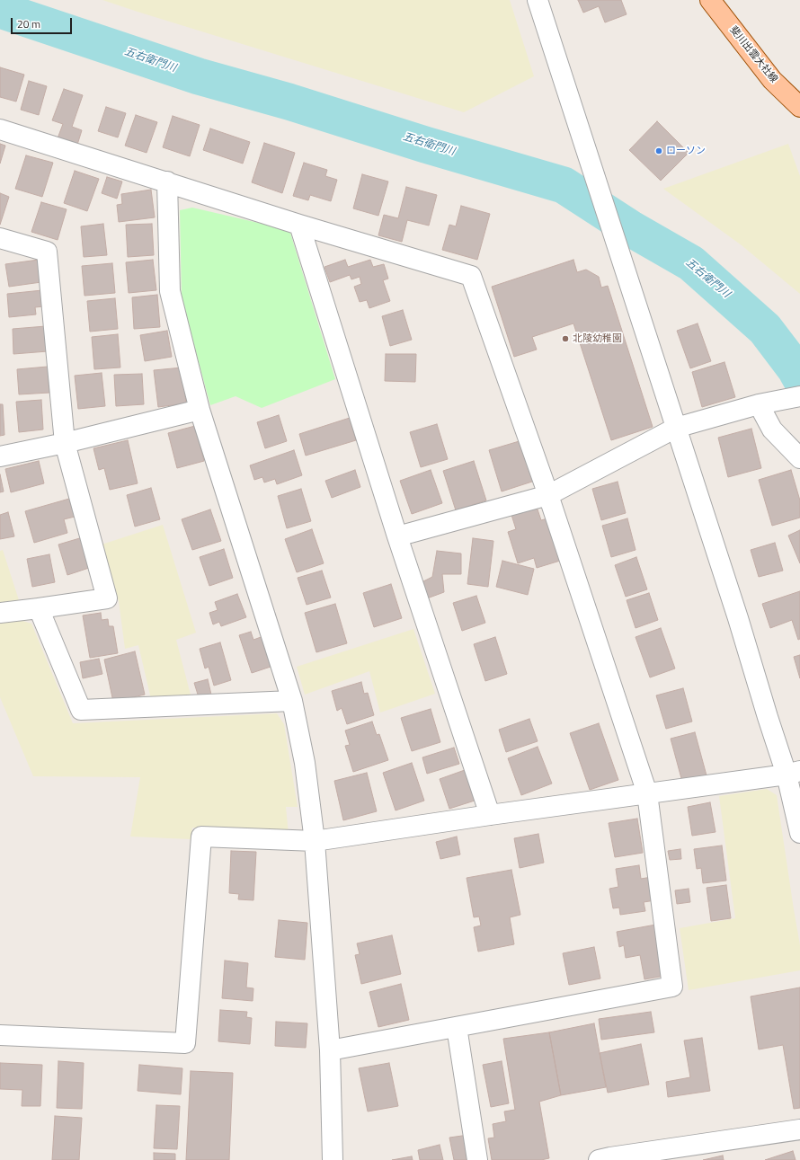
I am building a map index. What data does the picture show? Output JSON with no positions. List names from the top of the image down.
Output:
{
  "streets": {
    "main road": ["斐川出雲大社線"]
  },
  "water": ["五右衛門川"],
  "places": ["ローソン", "北陵幼稚園"],
  "scale_bar": "20 m"
}
